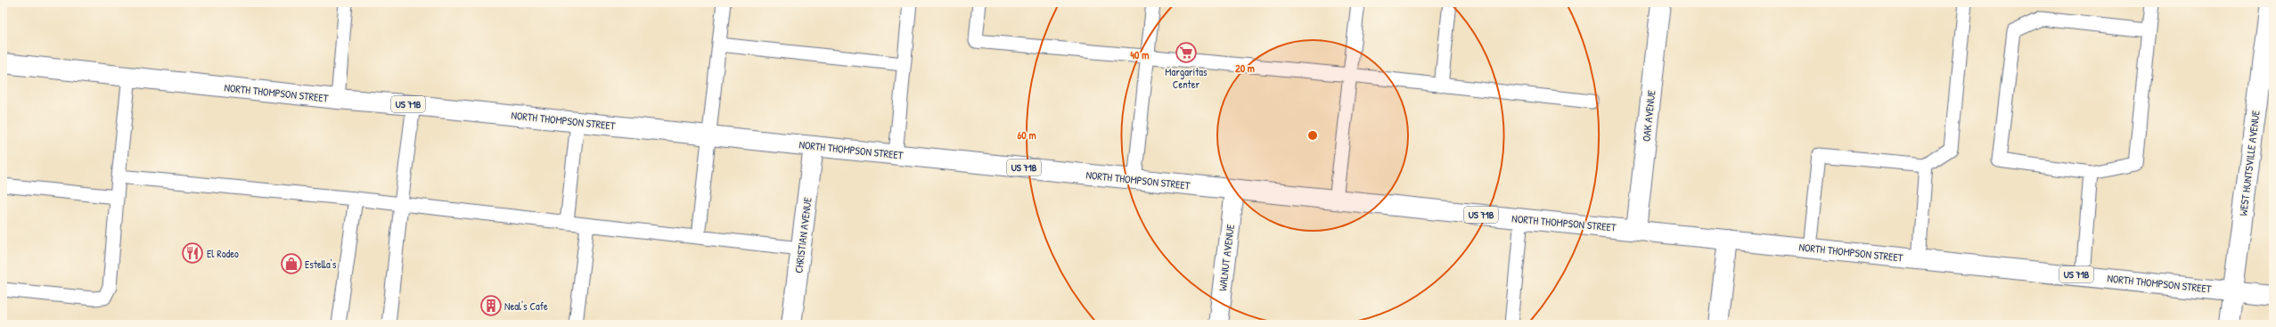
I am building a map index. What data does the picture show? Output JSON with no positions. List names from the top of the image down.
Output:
{
  "streets": {
    "main road": [
      "NORTH THOMPSON STREET",
      "US 71B",
      "OAK AVENUE",
      "WEST HUNTSVILLE AVENUE",
      "CHRISTIAN AVENUE",
      "WALNUT AVENUE"
    ]
  },
  "crossings": [
    ["NORTH THOMPSON STREET", "OAK AVENUE"],
    ["NORTH THOMPSON STREET", "WEST HUNTSVILLE AVENUE"],
    ["NORTH THOMPSON STREET", "CHRISTIAN AVENUE"],
    ["NORTH THOMPSON STREET", "WALNUT AVENUE"]
  ],
  "places": {
    "supermarket": ["Margaritas Center"],
    "restaurant": ["El Rodeo"],
    "shop": ["Estella's"],
    "building": ["Neal's Cafe"]
  },
  "rings": ["40 m", "20 m", "60 m"]
}
